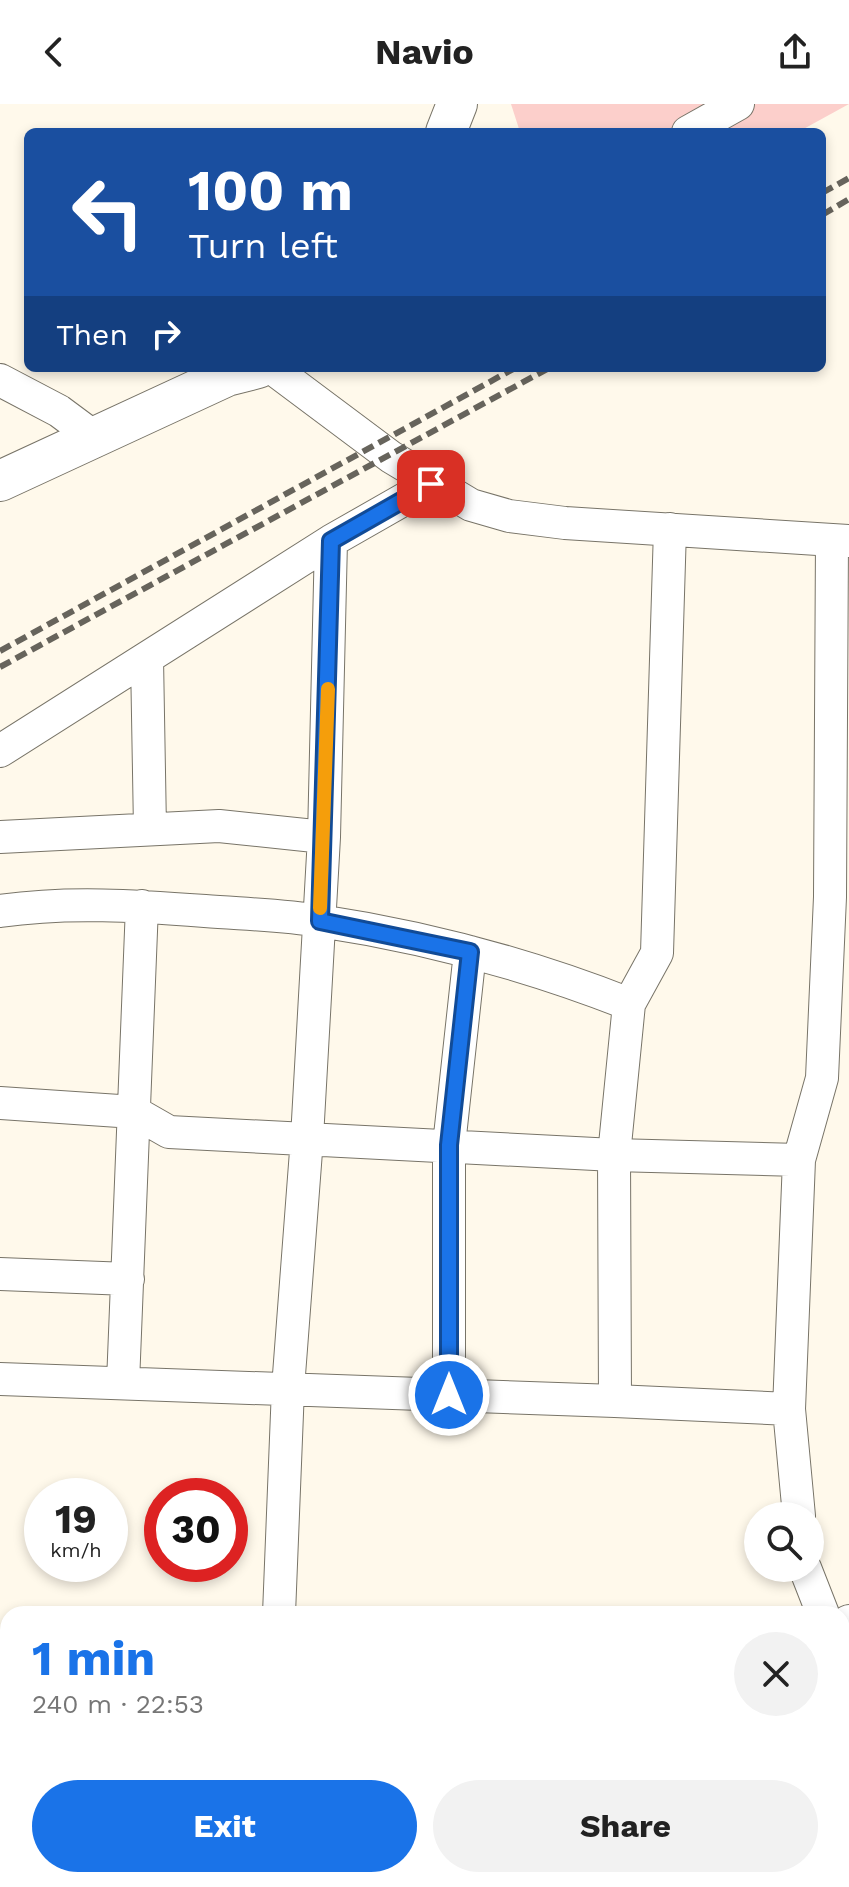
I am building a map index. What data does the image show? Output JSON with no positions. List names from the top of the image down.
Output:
{
  "page": {
    "header": "Navio",
    "turn": ["100 m", "Turn left"],
    "then": "Then",
    "speed": "19 km/h",
    "limit": "30",
    "heading": ["1 min", "240 m · 22:53"],
    "buttons": ["Exit", "Share"]
  }
}
